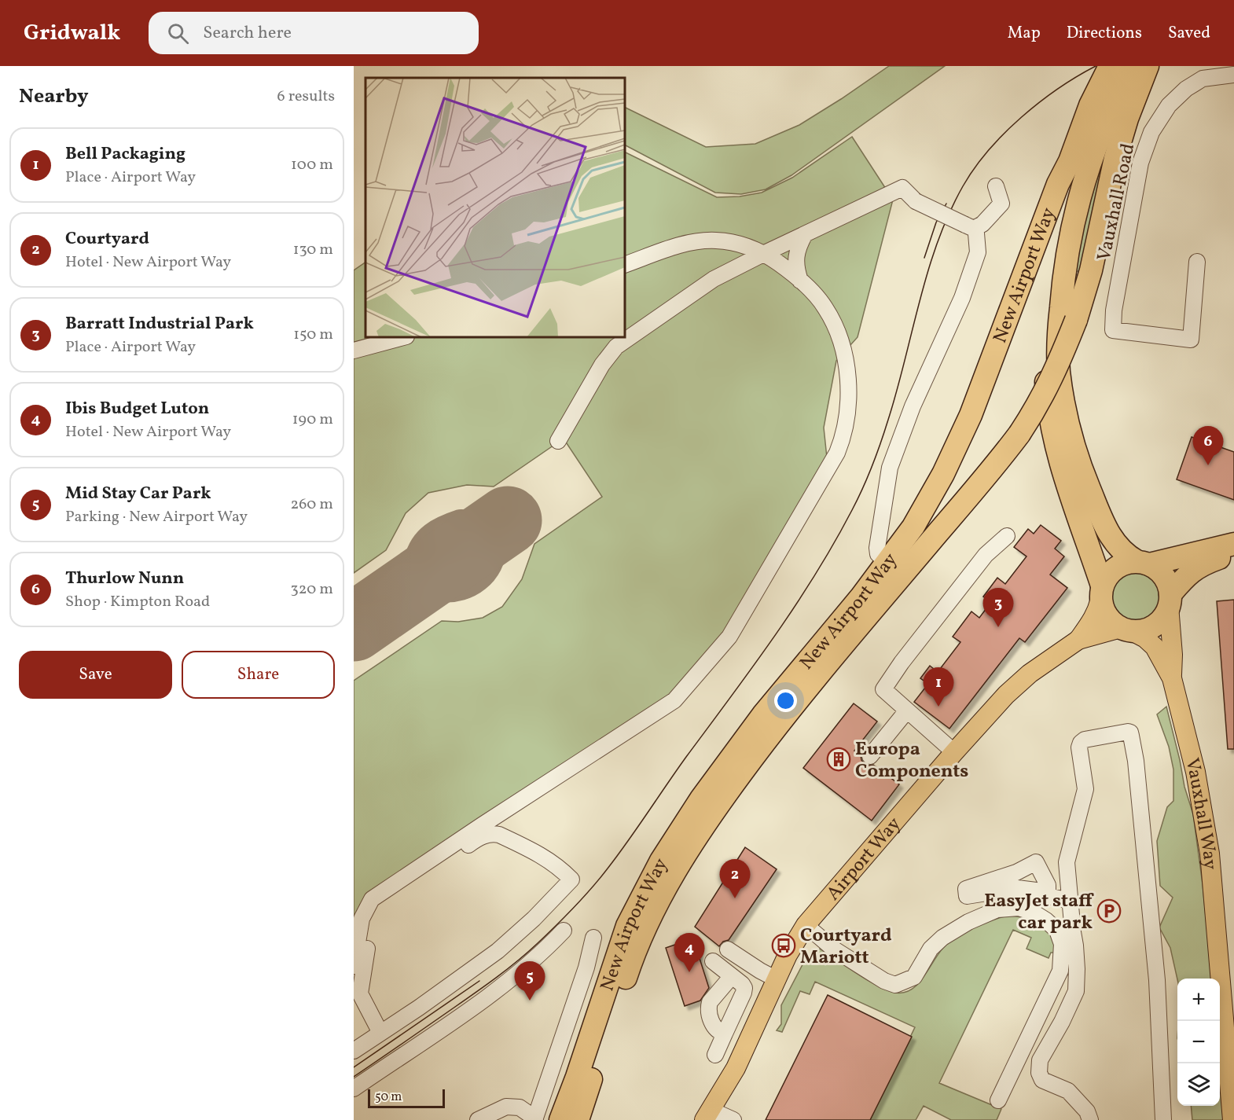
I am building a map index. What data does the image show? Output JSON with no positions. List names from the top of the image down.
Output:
{
  "streets": {
    "highway": ["New Airport Way"],
    "main road": ["Vauxhall Way", "Airport Way"],
    "lane": ["Vauxhall Road"]
  },
  "crossings": [
    ["New Airport Way", "Vauxhall Way"],
    ["New Airport Way", "Airport Way"],
    ["Vauxhall Way", "Airport Way"]
  ],
  "places": {
    "building": ["Europa Components"],
    "parking": ["EasyJet staff car park"],
    "bus stop": ["Courtyard Mariott"]
  },
  "scale_bar": "50 m",
  "page": {
    "header": "Gridwalk",
    "search": "Search here",
    "nav": ["Map", "Directions", "Saved"],
    "heading": ["Nearby", "6 results"],
    "list": [
      {
        "mark": "1",
        "name": "Bell Packaging",
        "note": "Place · Airport Way",
        "value": "100 m"
      },
      {
        "mark": "2",
        "name": "Courtyard",
        "note": "Hotel · New Airport Way",
        "value": "130 m"
      },
      {
        "mark": "3",
        "name": "Barratt Industrial Park",
        "note": "Place · Airport Way",
        "value": "150 m"
      },
      {
        "mark": "4",
        "name": "Ibis Budget Luton",
        "note": "Hotel · New Airport Way",
        "value": "190 m"
      },
      {
        "mark": "5",
        "name": "Mid Stay Car Park",
        "note": "Parking · New Airport Way",
        "value": "260 m"
      },
      {
        "mark": "6",
        "name": "Thurlow Nunn",
        "note": "Shop · Kimpton Road",
        "value": "320 m"
      }
    ],
    "pins": [
      "6",
      "3",
      "1",
      "2",
      "4",
      "5"
    ],
    "buttons": ["Save", "Share"],
    "map_buttons": ["+", "−"],
    "scale": "50 m"
  }
}
